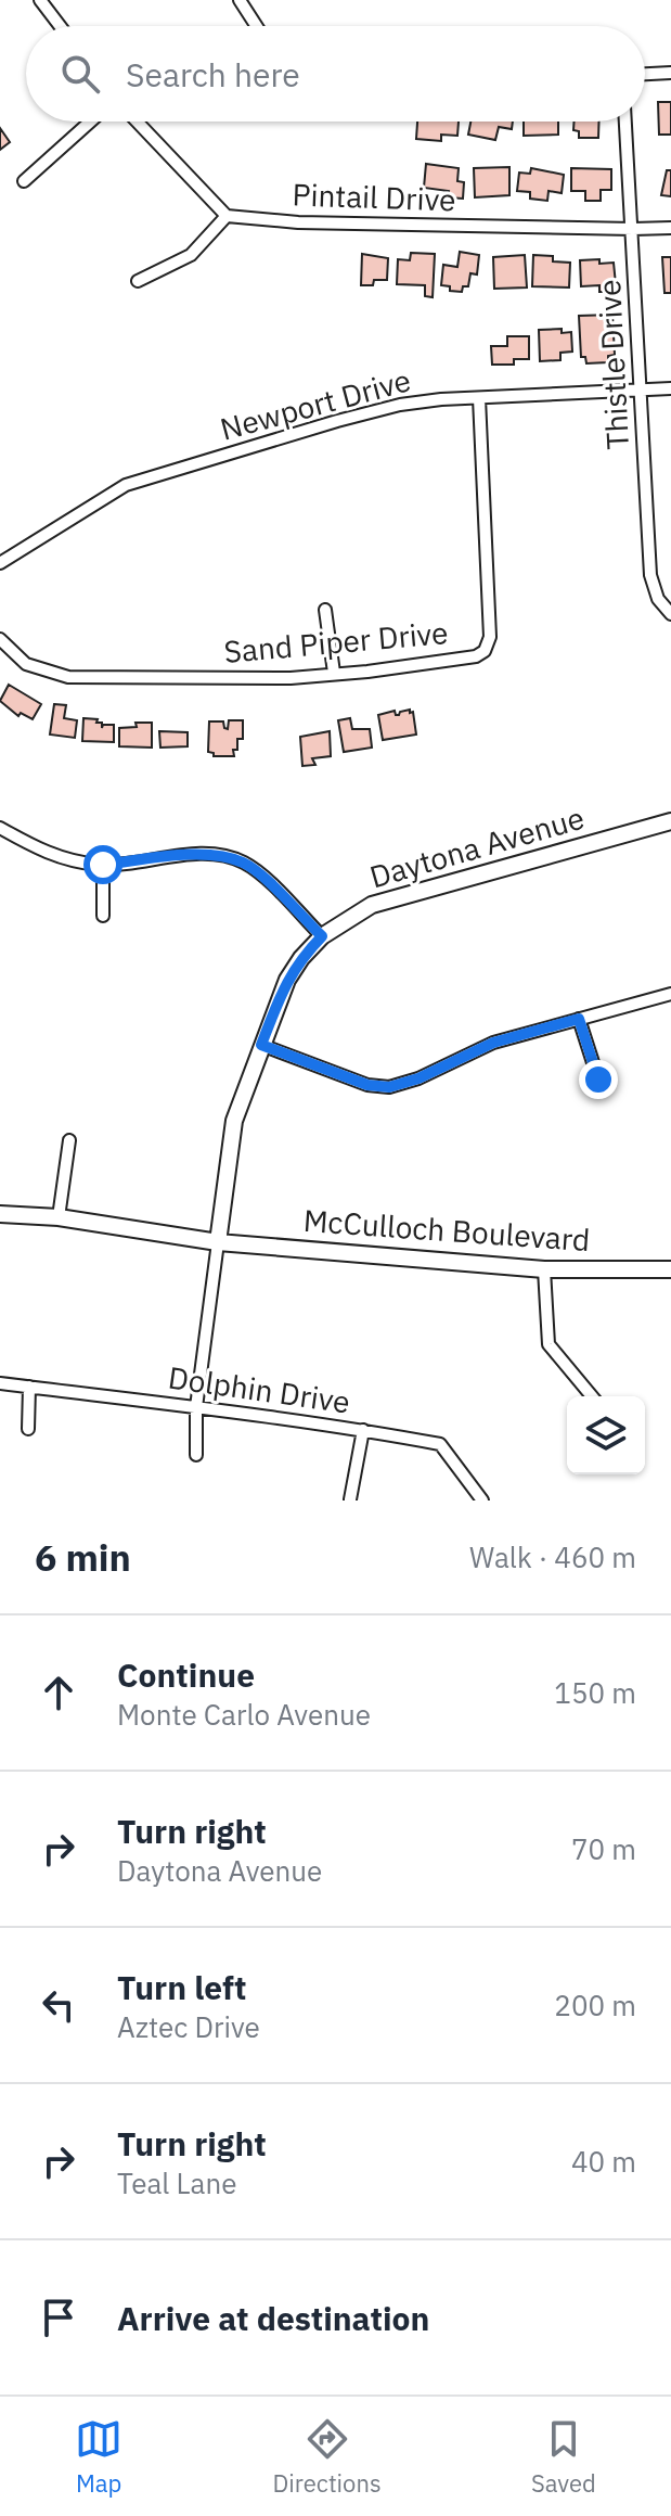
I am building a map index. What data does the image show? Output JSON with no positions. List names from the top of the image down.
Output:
{
  "streets": {
    "street": [
      "Pintail Drive",
      "Thistle Drive",
      "Newport Drive",
      "Sand Piper Drive",
      "Daytona Avenue",
      "McCulloch Boulevard",
      "Dolphin Drive"
    ]
  },
  "crossings": [
    ["Pintail Drive", "Thistle Drive"],
    ["Thistle Drive", "Newport Drive"],
    ["Newport Drive", "Sand Piper Drive"],
    ["Daytona Avenue", "McCulloch Boulevard"]
  ],
  "page": {
    "search": "Search here",
    "heading": ["6 min", "Walk · 460 m"],
    "list": [
      ["Continue", "Monte Carlo Avenue", "150 m"],
      ["Turn right", "Daytona Avenue", "70 m"],
      ["Turn left", "Aztec Drive", "200 m"],
      ["Turn right", "Teal Lane", "40 m"],
      "Arrive at destination"
    ],
    "nav": ["Map", "Directions", "Saved"]
  }
}
